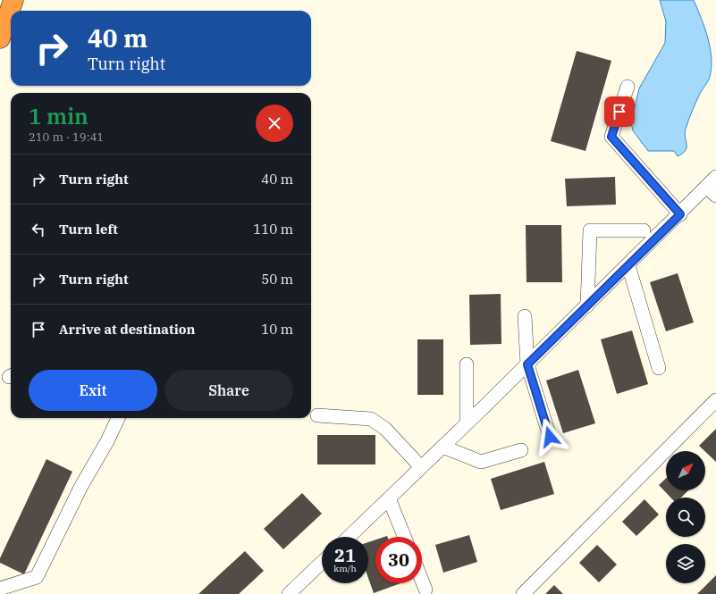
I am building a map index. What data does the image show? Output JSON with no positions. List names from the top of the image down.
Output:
{
  "north": "top right",
  "page": {
    "turn": ["40 m", "Turn right"],
    "heading": ["1 min", "210 m · 19:41"],
    "list": [
      {
        "name": "Turn right",
        "value": "40 m"
      },
      {
        "name": "Turn left",
        "value": "110 m"
      },
      {
        "name": "Turn right",
        "value": "50 m"
      },
      {
        "name": "Arrive at destination",
        "value": "10 m"
      }
    ],
    "buttons": ["Exit", "Share"],
    "speed": "21 km/h",
    "limit": "30"
  }
}
